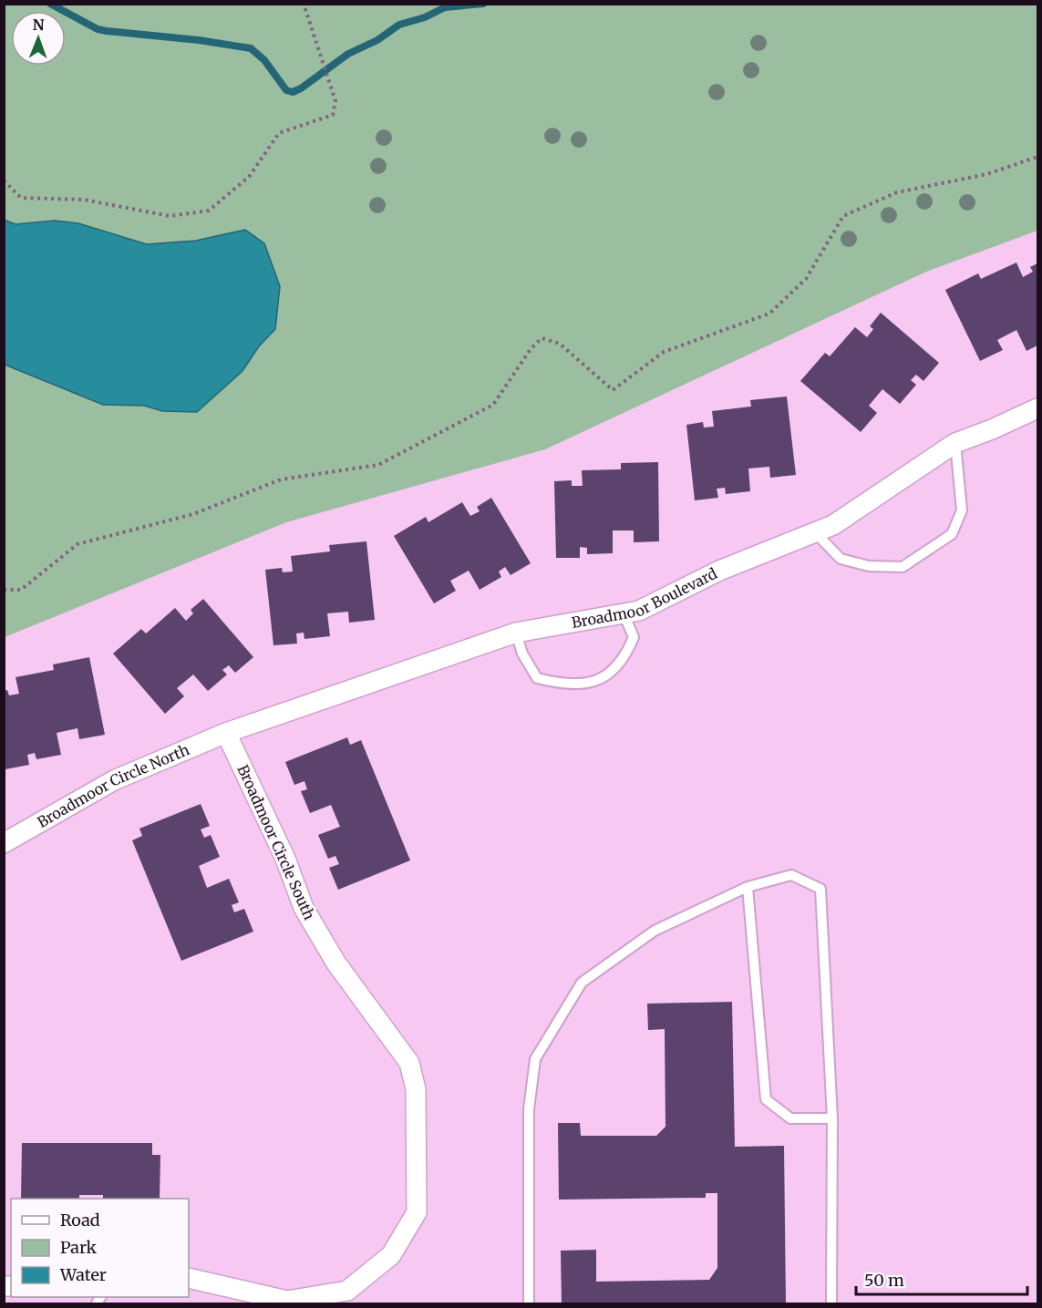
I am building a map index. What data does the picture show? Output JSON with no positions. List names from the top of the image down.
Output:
{
  "streets": {
    "street": ["Broadmoor Boulevard", "Broadmoor Circle North", "Broadmoor Circle South"]
  },
  "crossings": [
    ["Broadmoor Boulevard", "Broadmoor Circle North"],
    ["Broadmoor Boulevard", "Broadmoor Circle South"],
    ["Broadmoor Circle North", "Broadmoor Circle South"]
  ],
  "legend": ["Road", "Park", "Water"],
  "scale_bar": "50 m",
  "north": "top"
}
